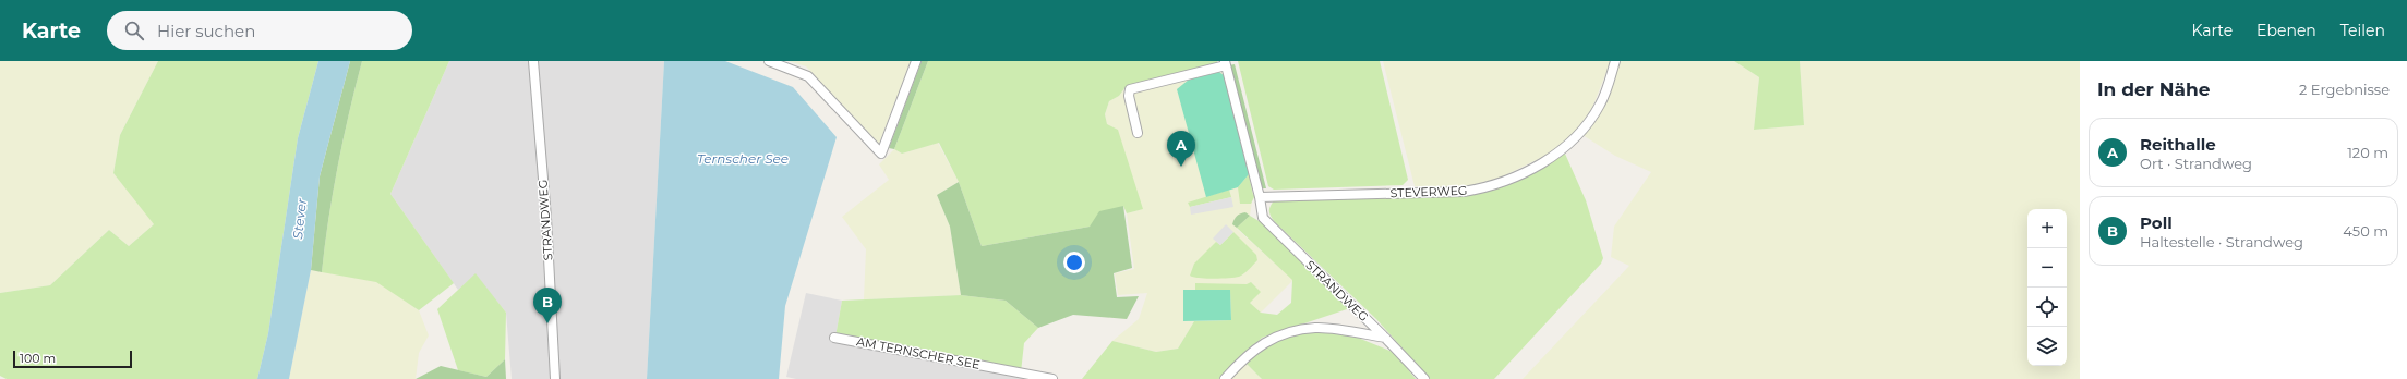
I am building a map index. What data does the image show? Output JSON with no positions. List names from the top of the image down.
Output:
{
  "streets": {
    "street": ["STEVERWEG", "STRANDWEG", "AM TERNSCHER SEE"]
  },
  "crossings": [
    ["STEVERWEG", "STRANDWEG"]
  ],
  "water": ["Ternscher See", "Stever"],
  "scale_bar": "100 m",
  "page": {
    "header": "Karte",
    "search": "Hier suchen",
    "nav": ["Karte", "Ebenen", "Teilen"],
    "heading": ["In der Nähe", "2 Ergebnisse"],
    "list": [
      {
        "mark": "A",
        "name": "Reithalle",
        "note": "Ort · Strandweg",
        "value": "120 m"
      },
      {
        "mark": "B",
        "name": "Poll",
        "note": "Haltestelle · Strandweg",
        "value": "450 m"
      }
    ],
    "pins": ["A", "B"],
    "map_buttons": ["+", "−"],
    "scale": "100 m"
  }
}
